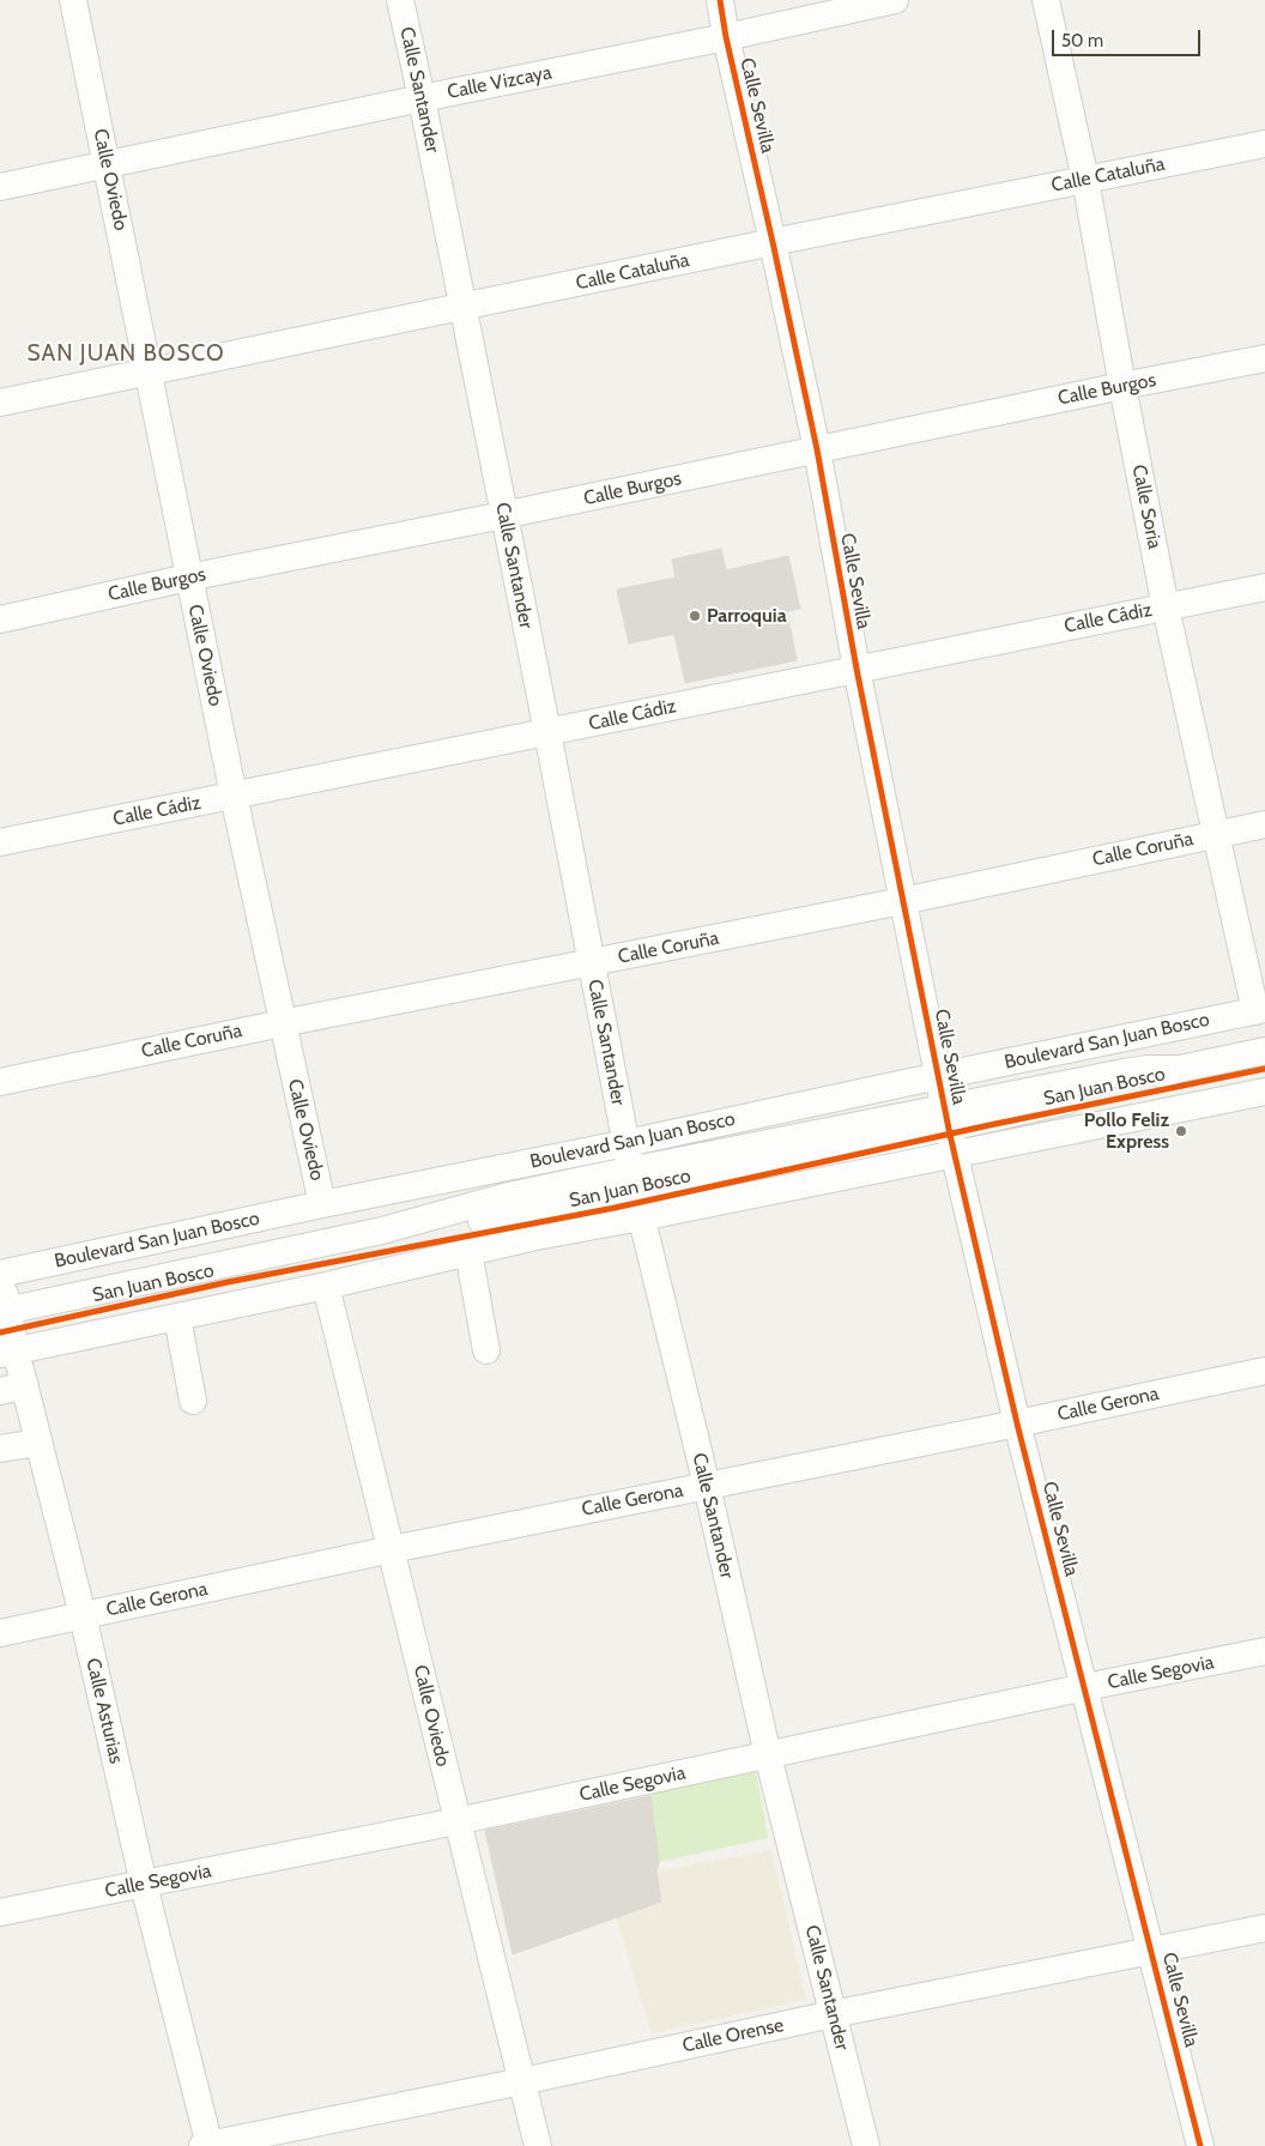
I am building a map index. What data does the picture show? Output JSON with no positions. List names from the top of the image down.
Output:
{
  "streets": {
    "street": [
      "Calle Vizcaya",
      "Calle Santander",
      "Calle Sevilla",
      "Calle Cataluña",
      "Calle Oviedo",
      "Calle Burgos",
      "Calle Soria",
      "Calle Cádiz",
      "Calle Coruña",
      "Boulevard San Juan Bosco",
      "Calle Gerona",
      "Calle Segovia",
      "Calle Asturias",
      "Calle Orense"
    ],
    "cycle path": ["San Juan Bosco"]
  },
  "crossings": [
    ["Calle Vizcaya", "Calle Santander"],
    ["Calle Vizcaya", "Calle Sevilla"],
    ["Calle Vizcaya", "Calle Oviedo"],
    ["Calle Santander", "Calle Cataluña"],
    ["Calle Santander", "Calle Burgos"],
    ["Calle Santander", "Calle Cádiz"],
    ["Calle Santander", "Calle Coruña"],
    ["Calle Santander", "Boulevard San Juan Bosco"],
    ["Calle Santander", "Calle Gerona"],
    ["Calle Santander", "Calle Segovia"],
    ["Calle Santander", "Calle Orense"],
    ["Calle Sevilla", "Calle Cataluña"],
    ["Calle Sevilla", "Calle Burgos"],
    ["Calle Sevilla", "Calle Cádiz"],
    ["Calle Sevilla", "Calle Coruña"],
    ["Calle Sevilla", "Boulevard San Juan Bosco"],
    ["Calle Sevilla", "Calle Gerona"],
    ["Calle Sevilla", "Calle Segovia"],
    ["Calle Sevilla", "Calle Orense"],
    ["Calle Cataluña", "Calle Oviedo"],
    ["Calle Cataluña", "Calle Soria"],
    ["Calle Oviedo", "Calle Burgos"],
    ["Calle Oviedo", "Calle Cádiz"],
    ["Calle Oviedo", "Calle Coruña"],
    ["Calle Oviedo", "Boulevard San Juan Bosco"],
    ["Calle Oviedo", "Calle Gerona"],
    ["Calle Oviedo", "Calle Segovia"],
    ["Calle Oviedo", "Calle Orense"],
    ["Calle Burgos", "Calle Soria"],
    ["Calle Soria", "Calle Cádiz"],
    ["Calle Soria", "Calle Coruña"],
    ["Calle Soria", "Boulevard San Juan Bosco"],
    ["Boulevard San Juan Bosco", "Calle Asturias"],
    ["Calle Gerona", "Calle Asturias"],
    ["Calle Segovia", "Calle Asturias"],
    ["Calle Asturias", "Calle Orense"]
  ],
  "districts": ["SAN JUAN BOSCO"],
  "places": ["Parroquia", "Pollo Feliz Express"],
  "scale_bar": "50 m"
}
